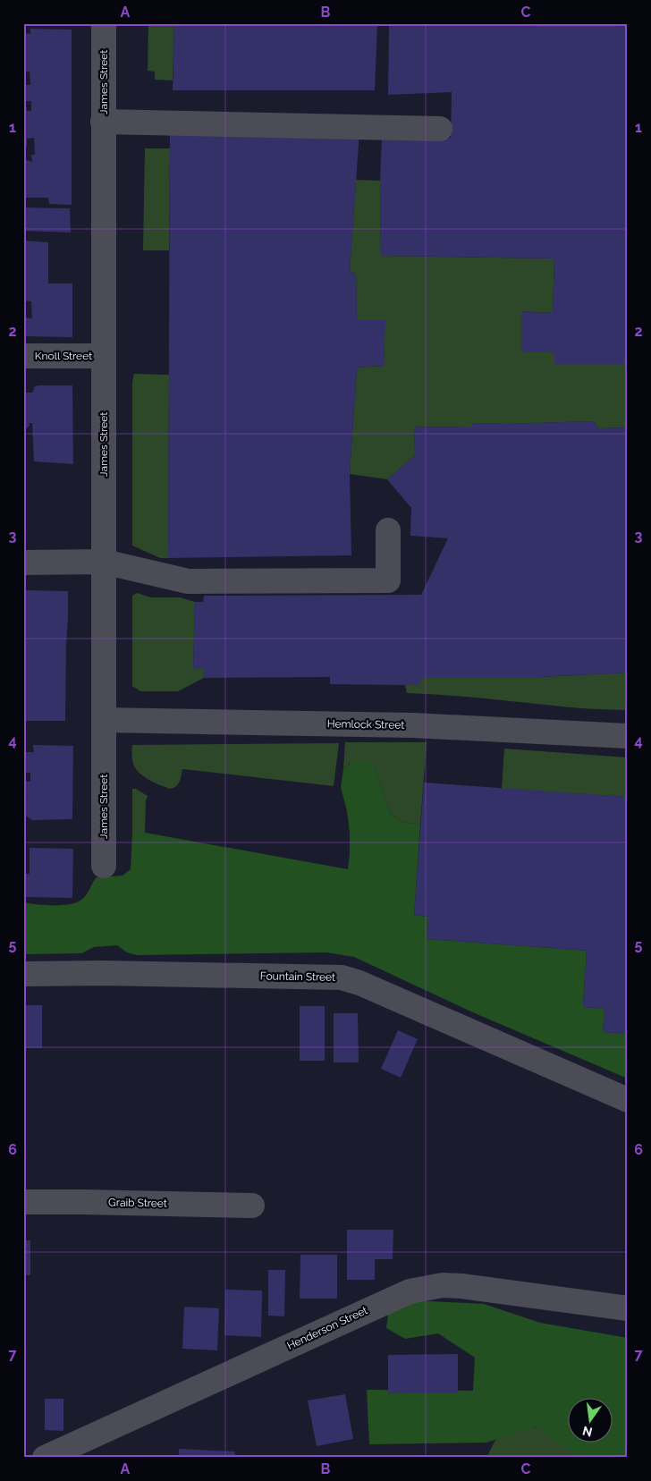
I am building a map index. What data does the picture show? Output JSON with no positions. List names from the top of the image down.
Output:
{
  "streets": {
    "street": [
      "James Street",
      "Knoll Street",
      "Hemlock Street",
      "Fountain Street",
      "Graib Street",
      "Henderson Street"
    ]
  },
  "crossings": [
    ["James Street", "Knoll Street"],
    ["James Street", "Hemlock Street"]
  ],
  "north": "bottom",
  "grid": {
    "columns": ["A", "B", "C"],
    "rows": [
      "1",
      "2",
      "3",
      "4",
      "5",
      "6",
      "7"
    ]
  }
}
